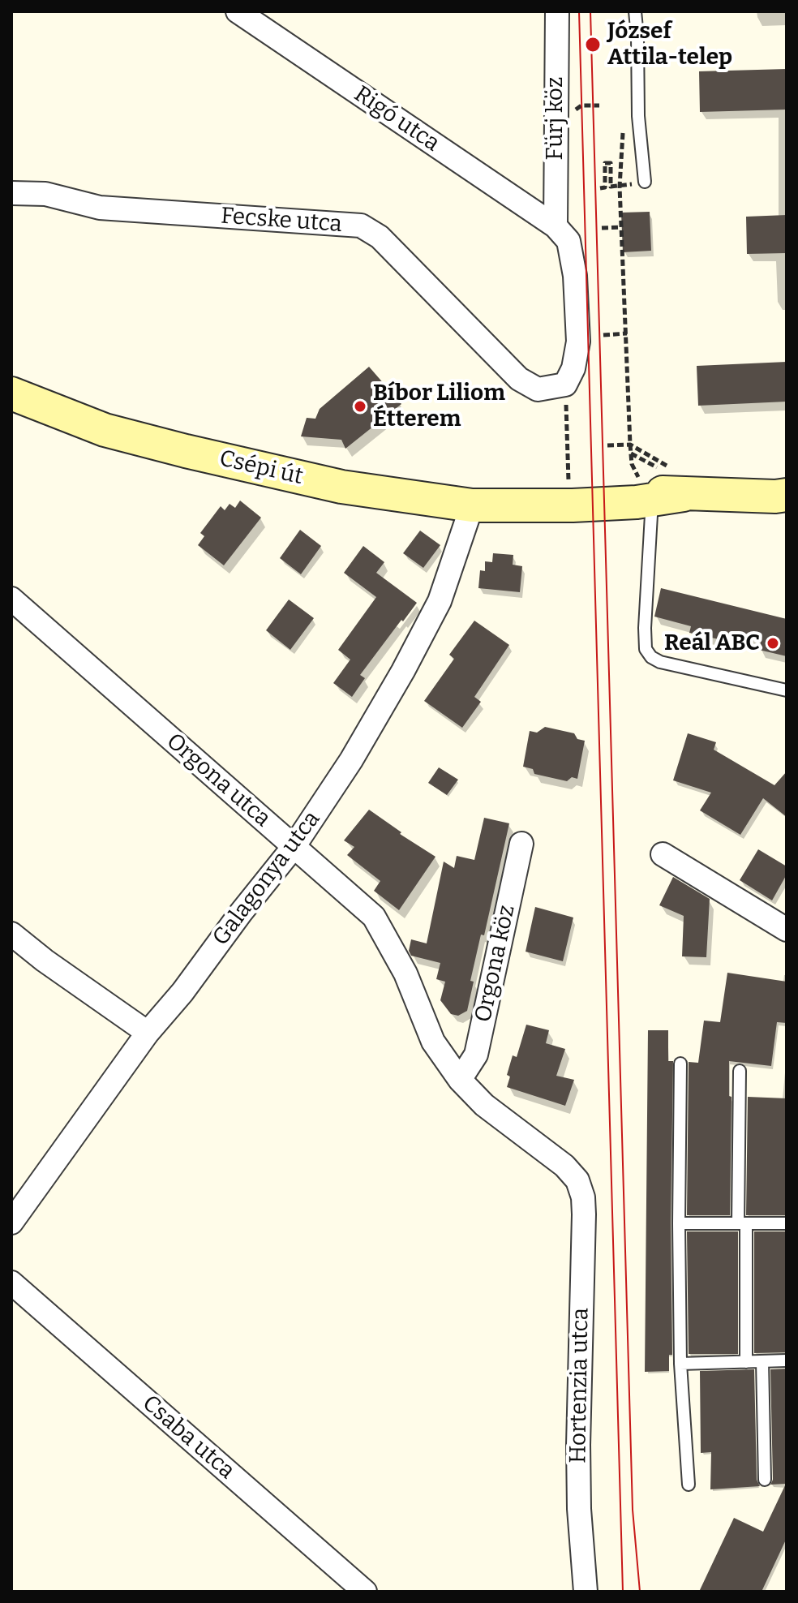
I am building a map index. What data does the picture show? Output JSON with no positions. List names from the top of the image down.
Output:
{
  "streets": {
    "street": [
      "Fürj köz",
      "Rigó utca",
      "Fecske utca",
      "Csépi út",
      "Orgona utca",
      "Galagonya utca",
      "Orgona köz",
      "Hortenzia utca",
      "Csaba utca"
    ]
  },
  "crossings": [
    ["Fürj köz", "Rigó utca"],
    ["Csépi út", "Galagonya utca"],
    ["Orgona utca", "Galagonya utca"],
    ["Orgona utca", "Orgona köz"],
    ["Orgona utca", "Hortenzia utca"]
  ],
  "places": ["József Attila-telep", "Bíbor Liliom Étterem", "Reál ABC"]
}
